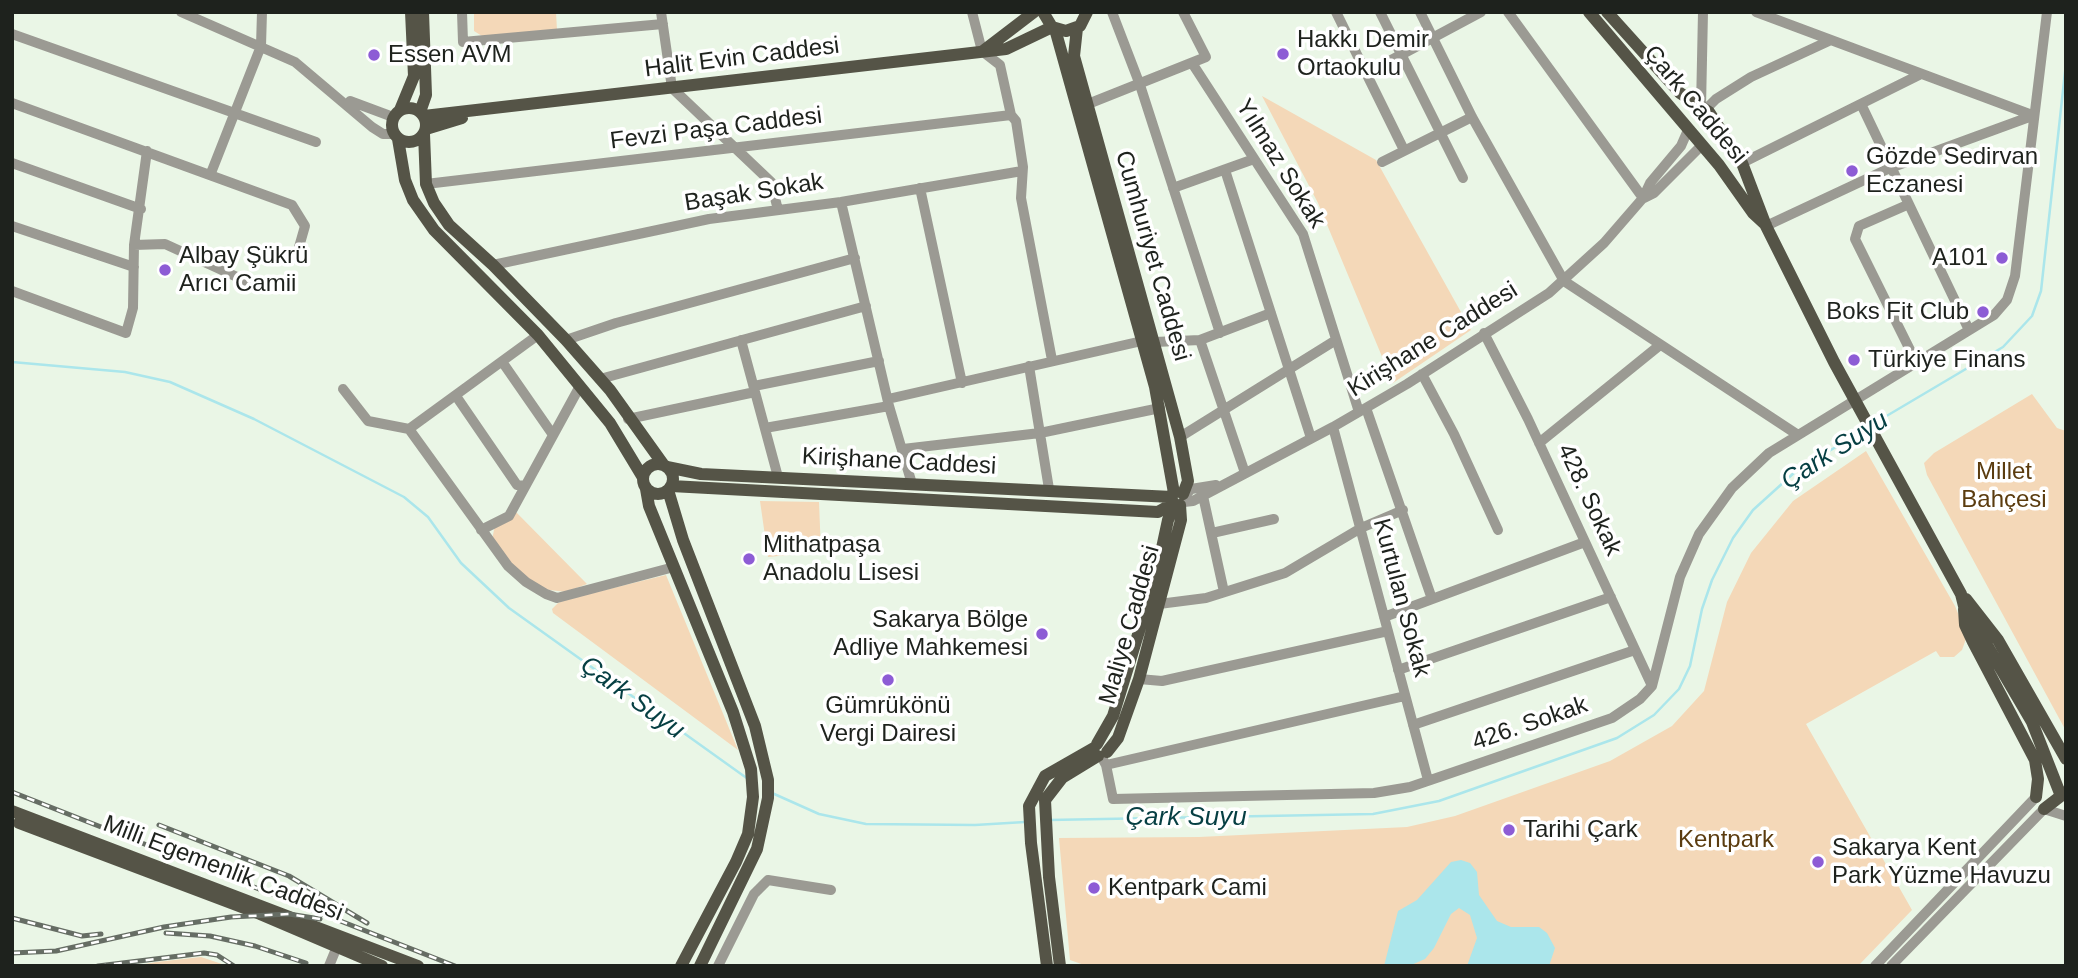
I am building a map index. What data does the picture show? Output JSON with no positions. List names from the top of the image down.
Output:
{
  "streets": {
    "main road": [
      "Halit Evin Caddesi",
      "Çark Caddesi",
      "Cumhuriyet Caddesi",
      "Kirişhane Caddesi",
      "Maliye Caddesi",
      "Milli Egemenlik Caddesi"
    ],
    "street": [
      "Fevzi Paşa Caddesi",
      "Yılmaz Sokak",
      "Başak Sokak",
      "428. Sokak",
      "Kurtulan Sokak",
      "426. Sokak"
    ]
  },
  "crossings": [
    ["Halit Evin Caddesi", "Cumhuriyet Caddesi"],
    ["Çark Caddesi", "Kirişhane Caddesi"],
    ["Yılmaz Sokak", "Kirişhane Caddesi"],
    ["Cumhuriyet Caddesi", "Kirişhane Caddesi"],
    ["Cumhuriyet Caddesi", "Maliye Caddesi"],
    ["Kirişhane Caddesi", "428. Sokak"],
    ["Kirişhane Caddesi", "Kurtulan Sokak"],
    ["Kirişhane Caddesi", "Maliye Caddesi"],
    ["428. Sokak", "426. Sokak"],
    ["Kurtulan Sokak", "426. Sokak"],
    ["Maliye Caddesi", "426. Sokak"]
  ],
  "water": ["Çark Suyu"],
  "parks": ["Millet Bahçesi", "Kentpark"],
  "places": [
    "Hakkı Demir Ortaokulu",
    "Essen AVM",
    "Gözde Sedirvan Eczanesi",
    "A101",
    "Albay Şükrü Arıcı Camii",
    "Boks Fit Club",
    "Türkiye Finans",
    "Mithatpaşa Anadolu Lisesi",
    "Sakarya Bölge Adliye Mahkemesi",
    "Gümrükönü Vergi Dairesi",
    "Tarihi Çark",
    "Sakarya Kent Park Yüzme Havuzu",
    "Kentpark Cami"
  ]
}
